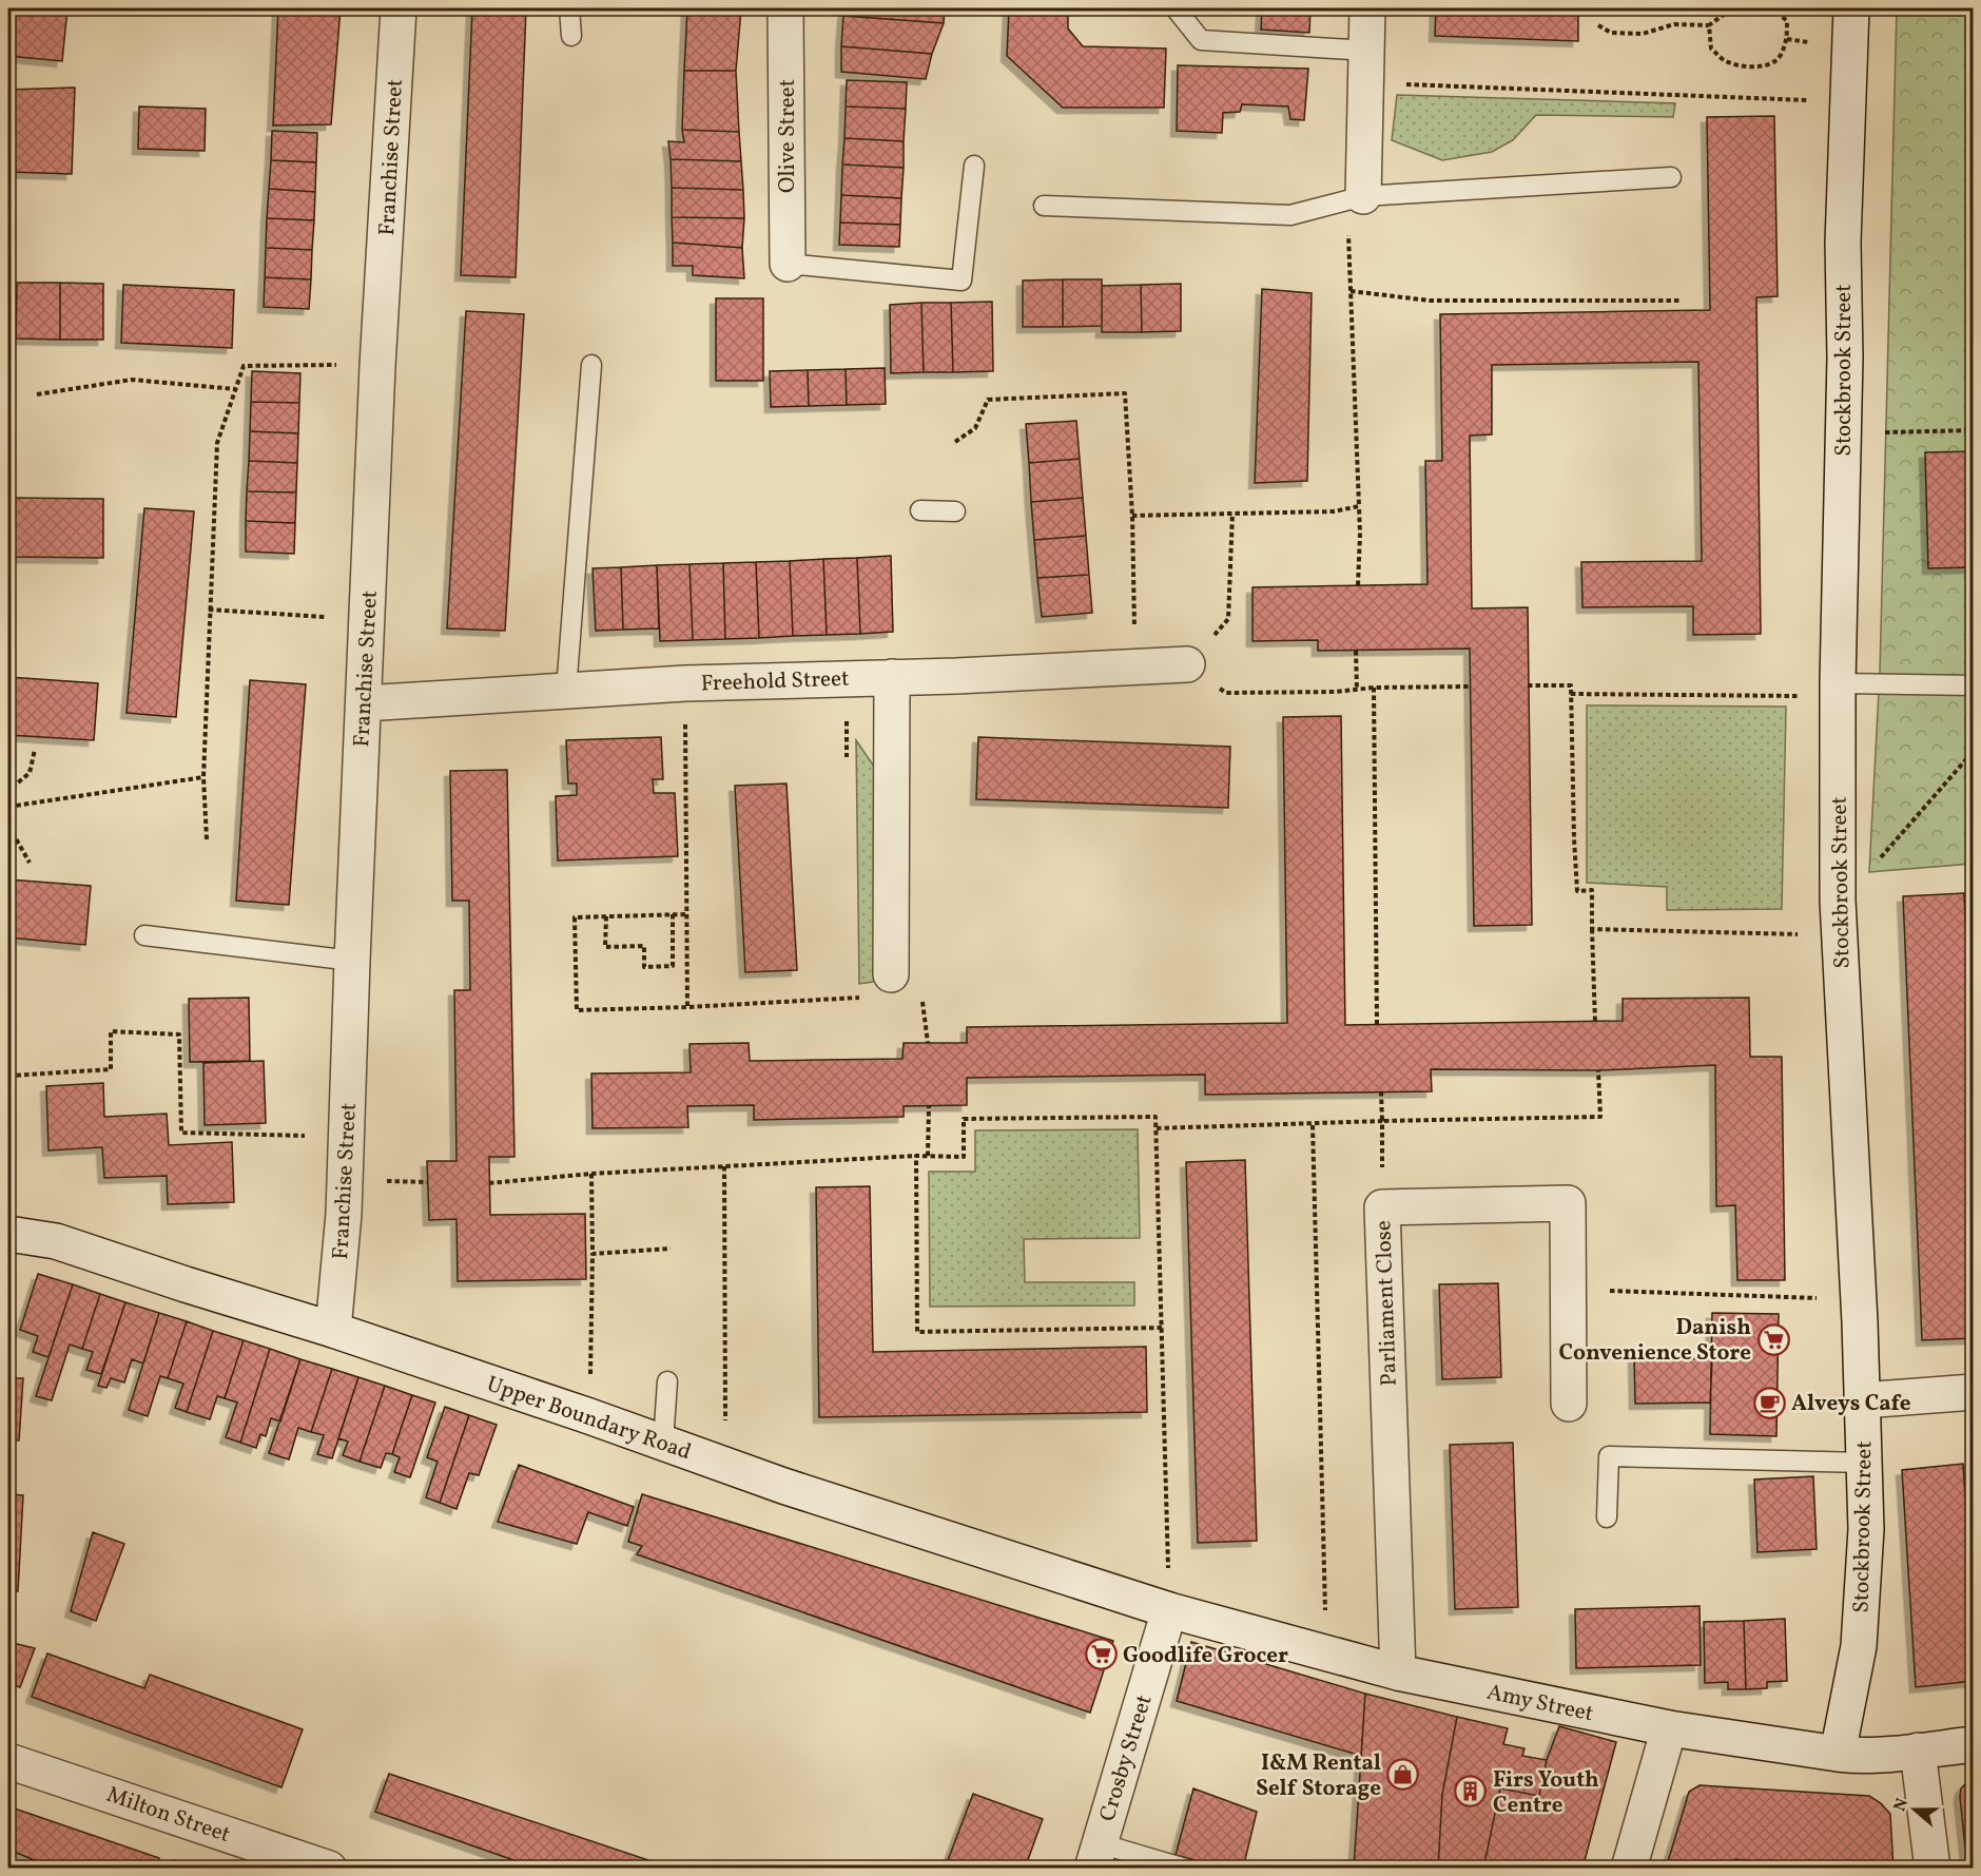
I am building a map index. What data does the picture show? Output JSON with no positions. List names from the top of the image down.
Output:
{
  "streets": {
    "street": [
      "Olive Street",
      "Franchise Street",
      "Stockbrook Street",
      "Freehold Street",
      "Parliament Close",
      "Upper Boundary Road",
      "Amy Street",
      "Crosby Street",
      "Milton Street"
    ]
  },
  "crossings": [
    ["Franchise Street", "Freehold Street"],
    ["Franchise Street", "Upper Boundary Road"],
    ["Stockbrook Street", "Amy Street"],
    ["Parliament Close", "Amy Street"],
    ["Upper Boundary Road", "Amy Street"],
    ["Upper Boundary Road", "Crosby Street"],
    ["Amy Street", "Crosby Street"]
  ],
  "places": {
    "supermarket": ["Danish Convenience Store", "Goodlife Grocer"],
    "cafe": ["Alveys Cafe"],
    "shop": ["I&M Rental Self Storage"],
    "building": ["Firs Youth Centre"]
  },
  "north": "left"
}
